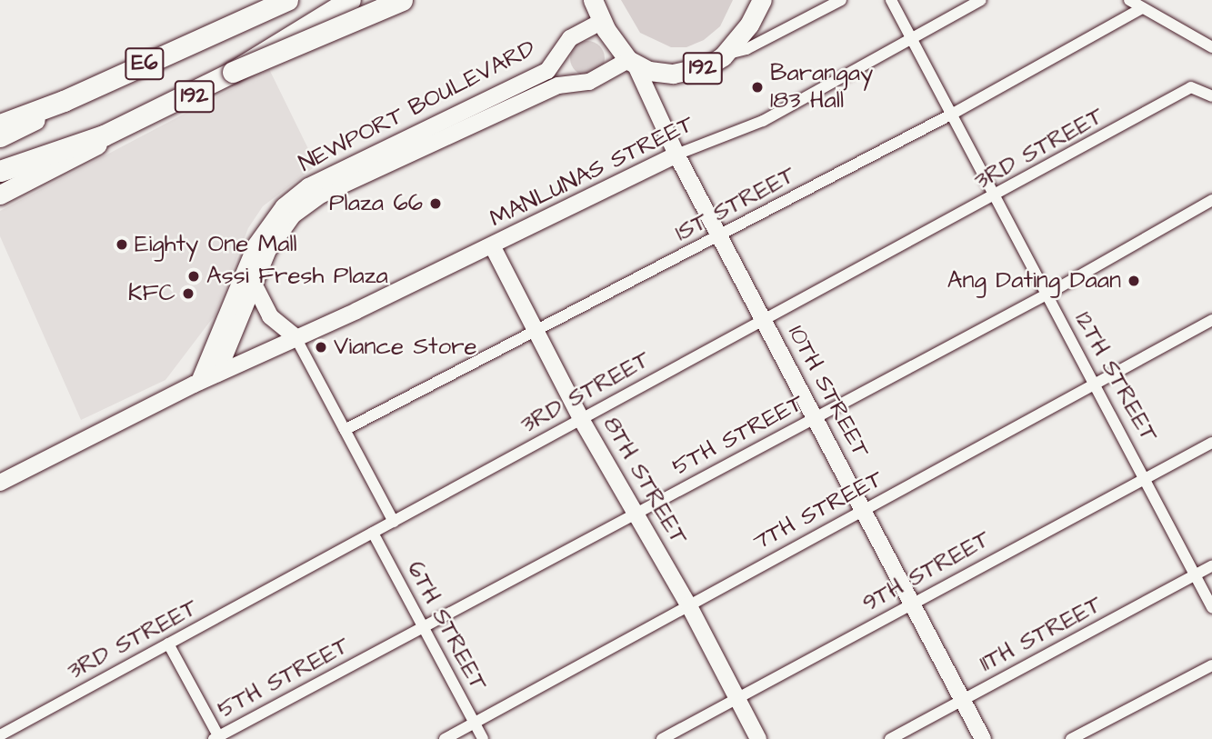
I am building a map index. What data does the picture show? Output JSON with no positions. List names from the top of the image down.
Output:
{
  "streets": {
    "highway": ["E6"],
    "main road": ["192"],
    "street": [
      "NEWPORT BOULEVARD",
      "3RD STREET",
      "MANLUNAS STREET",
      "1ST STREET",
      "12TH STREET",
      "10TH STREET",
      "5TH STREET",
      "8TH STREET",
      "7TH STREET",
      "9TH STREET",
      "6TH STREET",
      "11TH STREET"
    ]
  },
  "crossings": [
    ["192", "NEWPORT BOULEVARD"],
    ["192", "10TH STREET"],
    ["NEWPORT BOULEVARD", "MANLUNAS STREET"],
    ["NEWPORT BOULEVARD", "10TH STREET"],
    ["3RD STREET", "12TH STREET"],
    ["3RD STREET", "10TH STREET"],
    ["3RD STREET", "8TH STREET"],
    ["3RD STREET", "6TH STREET"],
    ["MANLUNAS STREET", "12TH STREET"],
    ["MANLUNAS STREET", "10TH STREET"],
    ["MANLUNAS STREET", "8TH STREET"],
    ["1ST STREET", "12TH STREET"],
    ["1ST STREET", "10TH STREET"],
    ["1ST STREET", "8TH STREET"],
    ["12TH STREET", "5TH STREET"],
    ["12TH STREET", "7TH STREET"],
    ["12TH STREET", "9TH STREET"],
    ["12TH STREET", "11TH STREET"],
    ["10TH STREET", "5TH STREET"],
    ["10TH STREET", "7TH STREET"],
    ["10TH STREET", "9TH STREET"],
    ["10TH STREET", "11TH STREET"],
    ["5TH STREET", "8TH STREET"],
    ["5TH STREET", "6TH STREET"],
    ["8TH STREET", "7TH STREET"],
    ["8TH STREET", "9TH STREET"],
    ["7TH STREET", "6TH STREET"]
  ],
  "places": [
    "Barangay 183 Hall",
    "Plaza 66",
    "Eighty One Mall",
    "Assi Fresh Plaza",
    "Ang Dating Daan",
    "KFC",
    "Viance Store"
  ]
}
